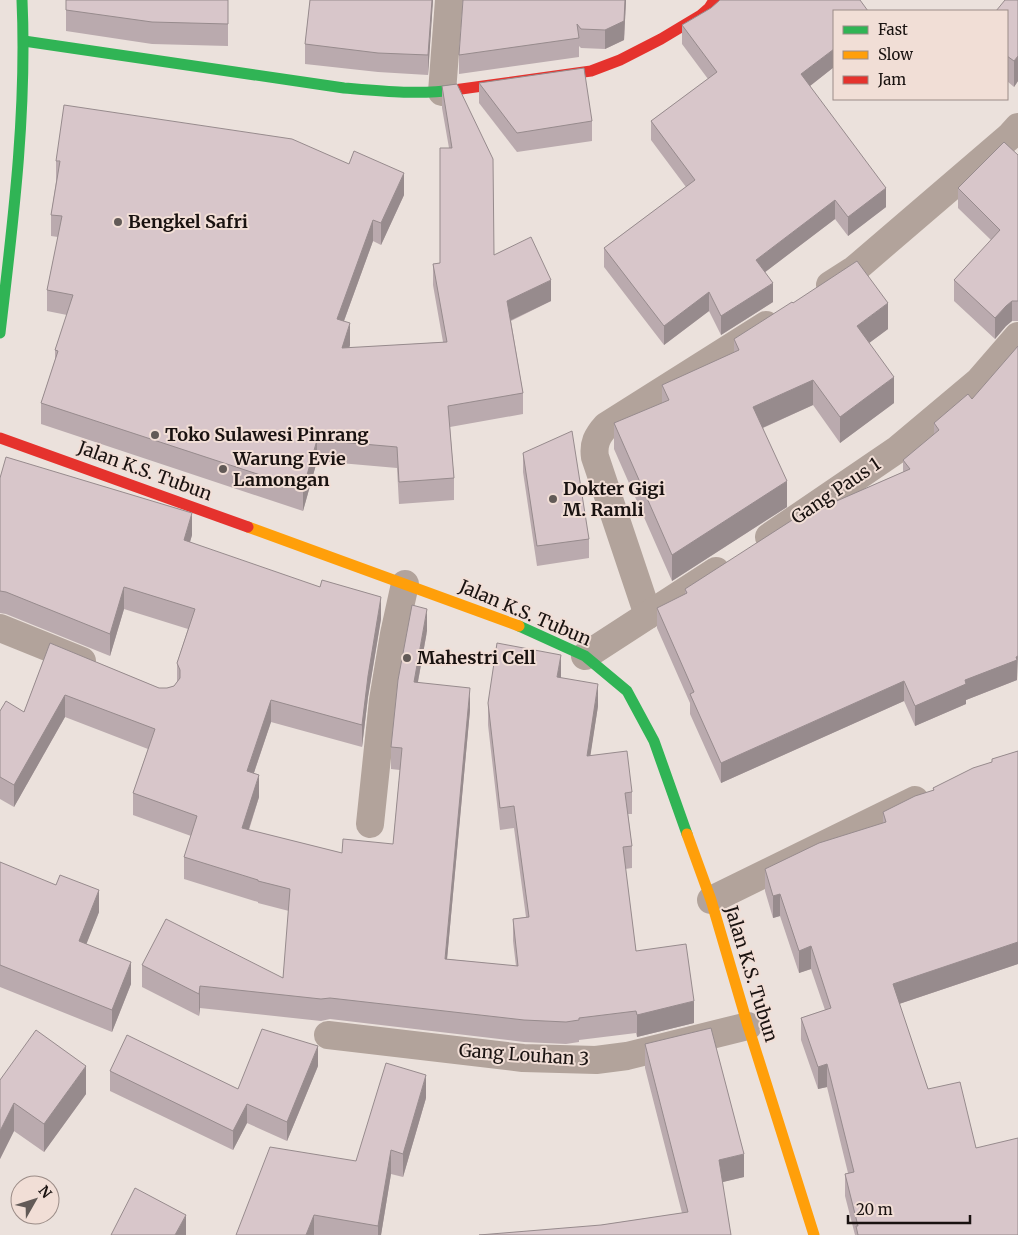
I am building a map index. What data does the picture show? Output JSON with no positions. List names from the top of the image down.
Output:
{
  "streets": {
    "street": ["Jalan K.S. Tubun", "Gang Paus 1", "Gang Louhan 3"]
  },
  "crossings": [
    ["Jalan K.S. Tubun", "Gang Paus 1"],
    ["Jalan K.S. Tubun", "Gang Louhan 3"]
  ],
  "places": [
    "Bengkel Safri",
    "Toko Sulawesi Pinrang",
    "Warung Evie Lamongan",
    "Dokter Gigi M. Ramli",
    "Mahestri Cell"
  ],
  "legend": ["Fast", "Slow", "Jam"],
  "scale_bar": "20 m",
  "north": "top right"
}
